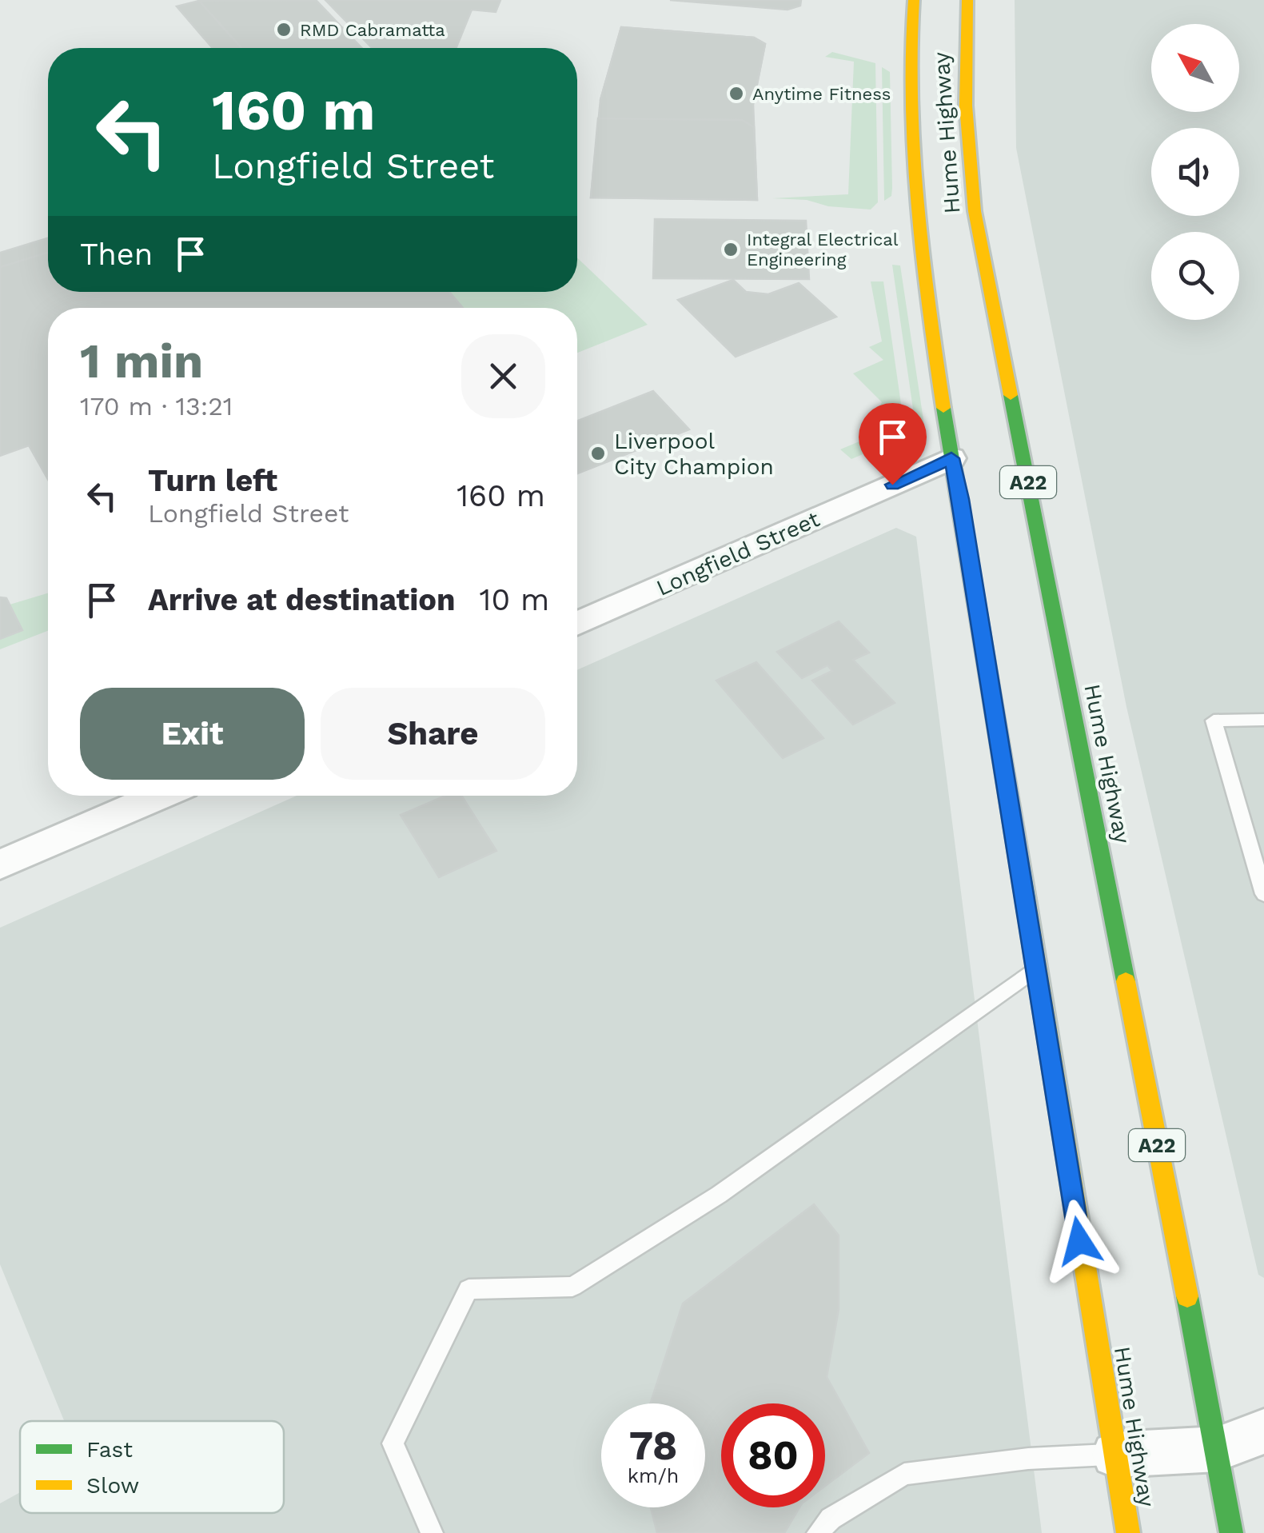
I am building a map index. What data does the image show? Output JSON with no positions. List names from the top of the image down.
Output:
{
  "streets": {
    "highway": ["Hume Highway", "A22"],
    "street": ["Longfield Street"]
  },
  "crossings": [
    ["Hume Highway", "Longfield Street"]
  ],
  "places": [
    "RMD Cabramatta",
    "Anytime Fitness",
    "Integral Electrical Engineering",
    "Liverpool City Champion"
  ],
  "legend": ["Fast", "Slow"],
  "north": "top left",
  "page": {
    "turn": ["160 m", "Longfield Street"],
    "then": "Then",
    "heading": ["1 min", "170 m · 13:21"],
    "list": [
      {
        "name": "Turn left",
        "note": "Longfield Street",
        "value": "160 m"
      },
      {
        "name": "Arrive at destination",
        "value": "10 m"
      }
    ],
    "buttons": ["Exit", "Share"],
    "speed": "78 km/h",
    "limit": "80"
  }
}
